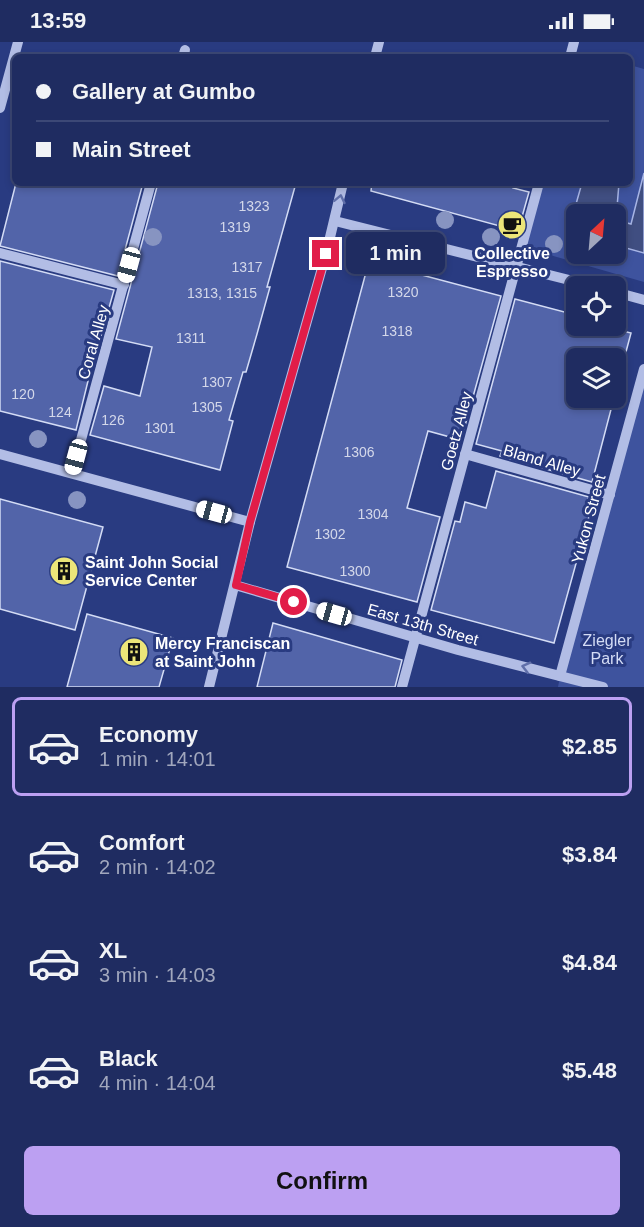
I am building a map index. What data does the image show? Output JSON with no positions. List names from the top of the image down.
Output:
{
  "streets": {
    "street": [
      "Coral Alley",
      "Goetz Alley",
      "Bland Alley",
      "Yukon Street",
      "East 13th Street"
    ]
  },
  "crossings": [
    ["Goetz Alley", "Bland Alley"],
    ["Goetz Alley", "East 13th Street"],
    ["Bland Alley", "Yukon Street"],
    ["Yukon Street", "East 13th Street"]
  ],
  "one_way": ["East 13th Street"],
  "parks": ["Ziegler Park"],
  "places": {
    "cafe": ["Collective Espresso"],
    "building": ["Saint John Social Service Center", "Mercy Franciscan at Saint John"]
  },
  "house_numbers": [
    "1323",
    "1319",
    "1317",
    "1320",
    "1313, 1315",
    "1318",
    "1311",
    "1307",
    "120",
    "1305",
    "124",
    "126",
    "1301",
    "1306",
    "1304",
    "1302",
    "1300"
  ],
  "north": "top right",
  "page": {
    "status": "13:59",
    "banner": ["Gallery at Gumbo", "Main Street"],
    "bubble": "1 min",
    "list": [
      {
        "name": "Economy",
        "note": "1 min · 14:01",
        "value": "$2.85"
      },
      {
        "name": "Comfort",
        "note": "2 min · 14:02",
        "value": "$3.84"
      },
      {
        "name": "XL",
        "note": "3 min · 14:03",
        "value": "$4.84"
      },
      {
        "name": "Black",
        "note": "4 min · 14:04",
        "value": "$5.48"
      }
    ],
    "buttons": "Confirm"
  }
}
